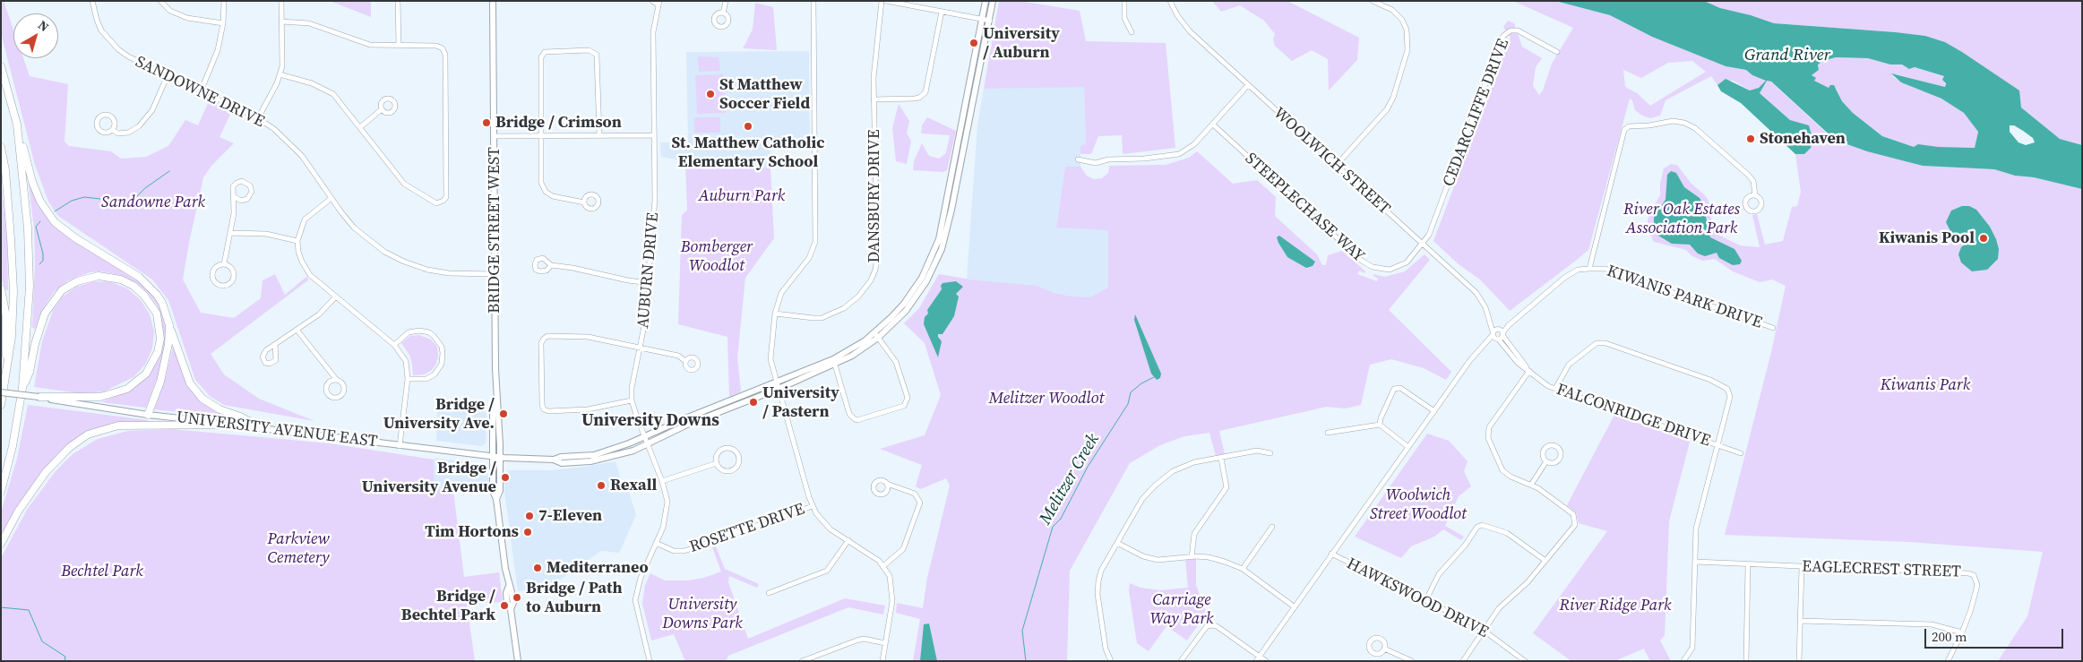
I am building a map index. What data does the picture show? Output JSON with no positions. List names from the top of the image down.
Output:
{
  "streets": {
    "main road": ["BRIDGE STREET WEST", "UNIVERSITY AVENUE EAST"],
    "street": [
      "SANDOWNE DRIVE",
      "CEDARCLIFFE DRIVE",
      "WOOLWICH STREET",
      "DANSBURY DRIVE",
      "STEEPLECHASE WAY",
      "AUBURN DRIVE",
      "KIWANIS PARK DRIVE",
      "FALCONRIDGE DRIVE",
      "ROSETTE DRIVE",
      "EAGLECREST STREET",
      "HAWKSWOOD DRIVE"
    ]
  },
  "crossings": [
    ["SANDOWNE DRIVE", "BRIDGE STREET WEST"],
    ["CEDARCLIFFE DRIVE", "WOOLWICH STREET"],
    ["CEDARCLIFFE DRIVE", "STEEPLECHASE WAY"],
    ["WOOLWICH STREET", "STEEPLECHASE WAY"],
    ["WOOLWICH STREET", "KIWANIS PARK DRIVE"],
    ["WOOLWICH STREET", "FALCONRIDGE DRIVE"],
    ["BRIDGE STREET WEST", "UNIVERSITY AVENUE EAST"],
    ["AUBURN DRIVE", "UNIVERSITY AVENUE EAST"],
    ["AUBURN DRIVE", "ROSETTE DRIVE"],
    ["KIWANIS PARK DRIVE", "FALCONRIDGE DRIVE"]
  ],
  "districts": ["University Downs"],
  "water": ["Grand River", "Melitzer Creek"],
  "parks": [
    "Auburn Park",
    "Sandowne Park",
    "River Oak Estates Association Park",
    "Bomberger Woodlot",
    "Kiwanis Park",
    "Melitzer Woodlot",
    "Woolwich Street Woodlot",
    "Parkview Cemetery",
    "Bechtel Park",
    "Carriage Way Park",
    "University Downs Park",
    "River Ridge Park"
  ],
  "places": [
    "University / Auburn",
    "St Matthew Soccer Field",
    "Bridge / Crimson",
    "St. Matthew Catholic Elementary School",
    "Stonehaven",
    "Kiwanis Pool",
    "University / Pastern",
    "Bridge / University Ave.",
    "Bridge / University Avenue",
    "Rexall",
    "7-Eleven",
    "Tim Hortons",
    "Mediterraneo",
    "Bridge / Path to Auburn",
    "Bridge / Bechtel Park"
  ],
  "scale_bar": "200 m",
  "north": "top right"
}
